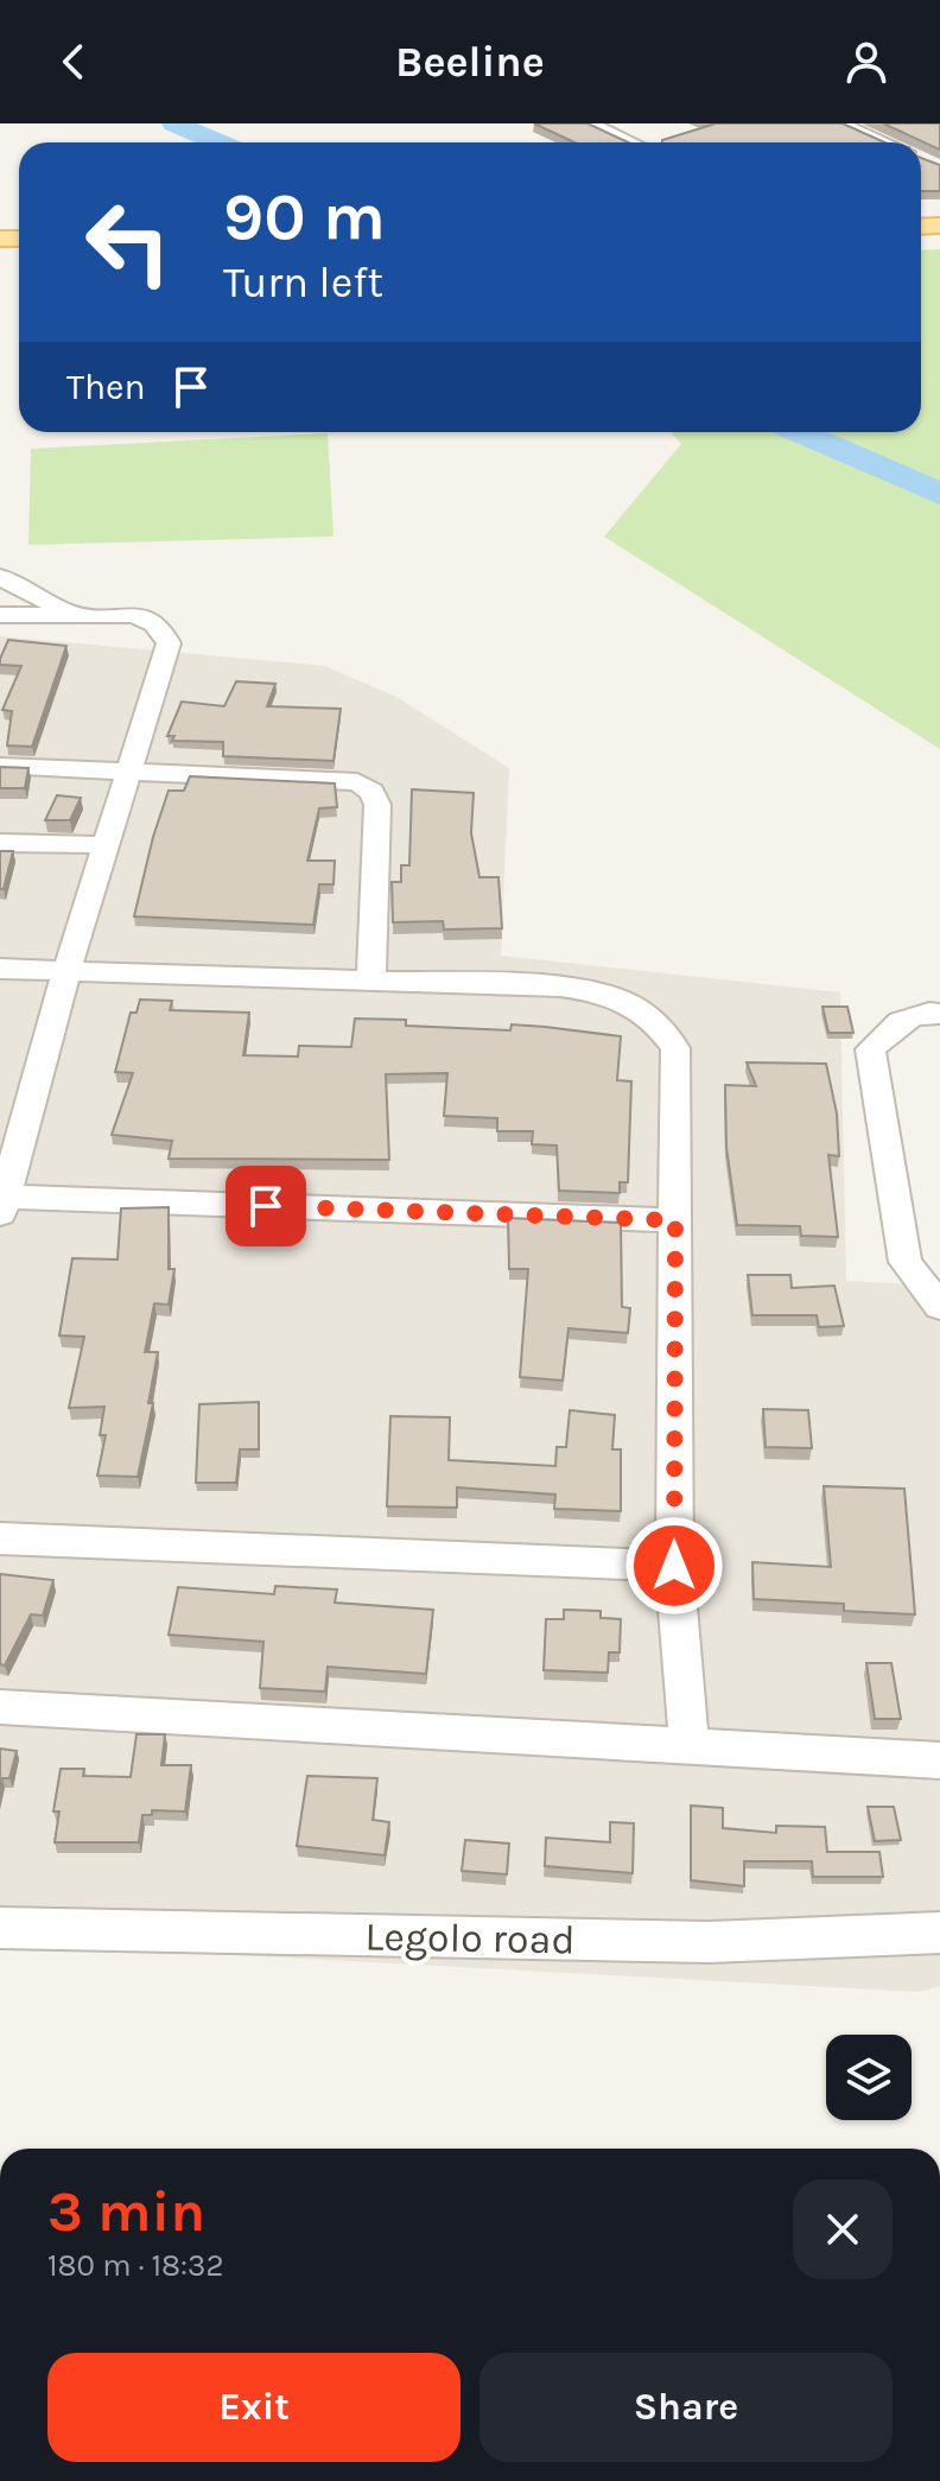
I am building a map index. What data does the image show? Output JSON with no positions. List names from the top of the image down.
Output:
{
  "streets": {
    "street": ["Legolo road"]
  },
  "page": {
    "header": "Beeline",
    "turn": ["90 m", "Turn left"],
    "then": "Then",
    "heading": ["3 min", "180 m · 18:32"],
    "buttons": ["Exit", "Share"]
  }
}
